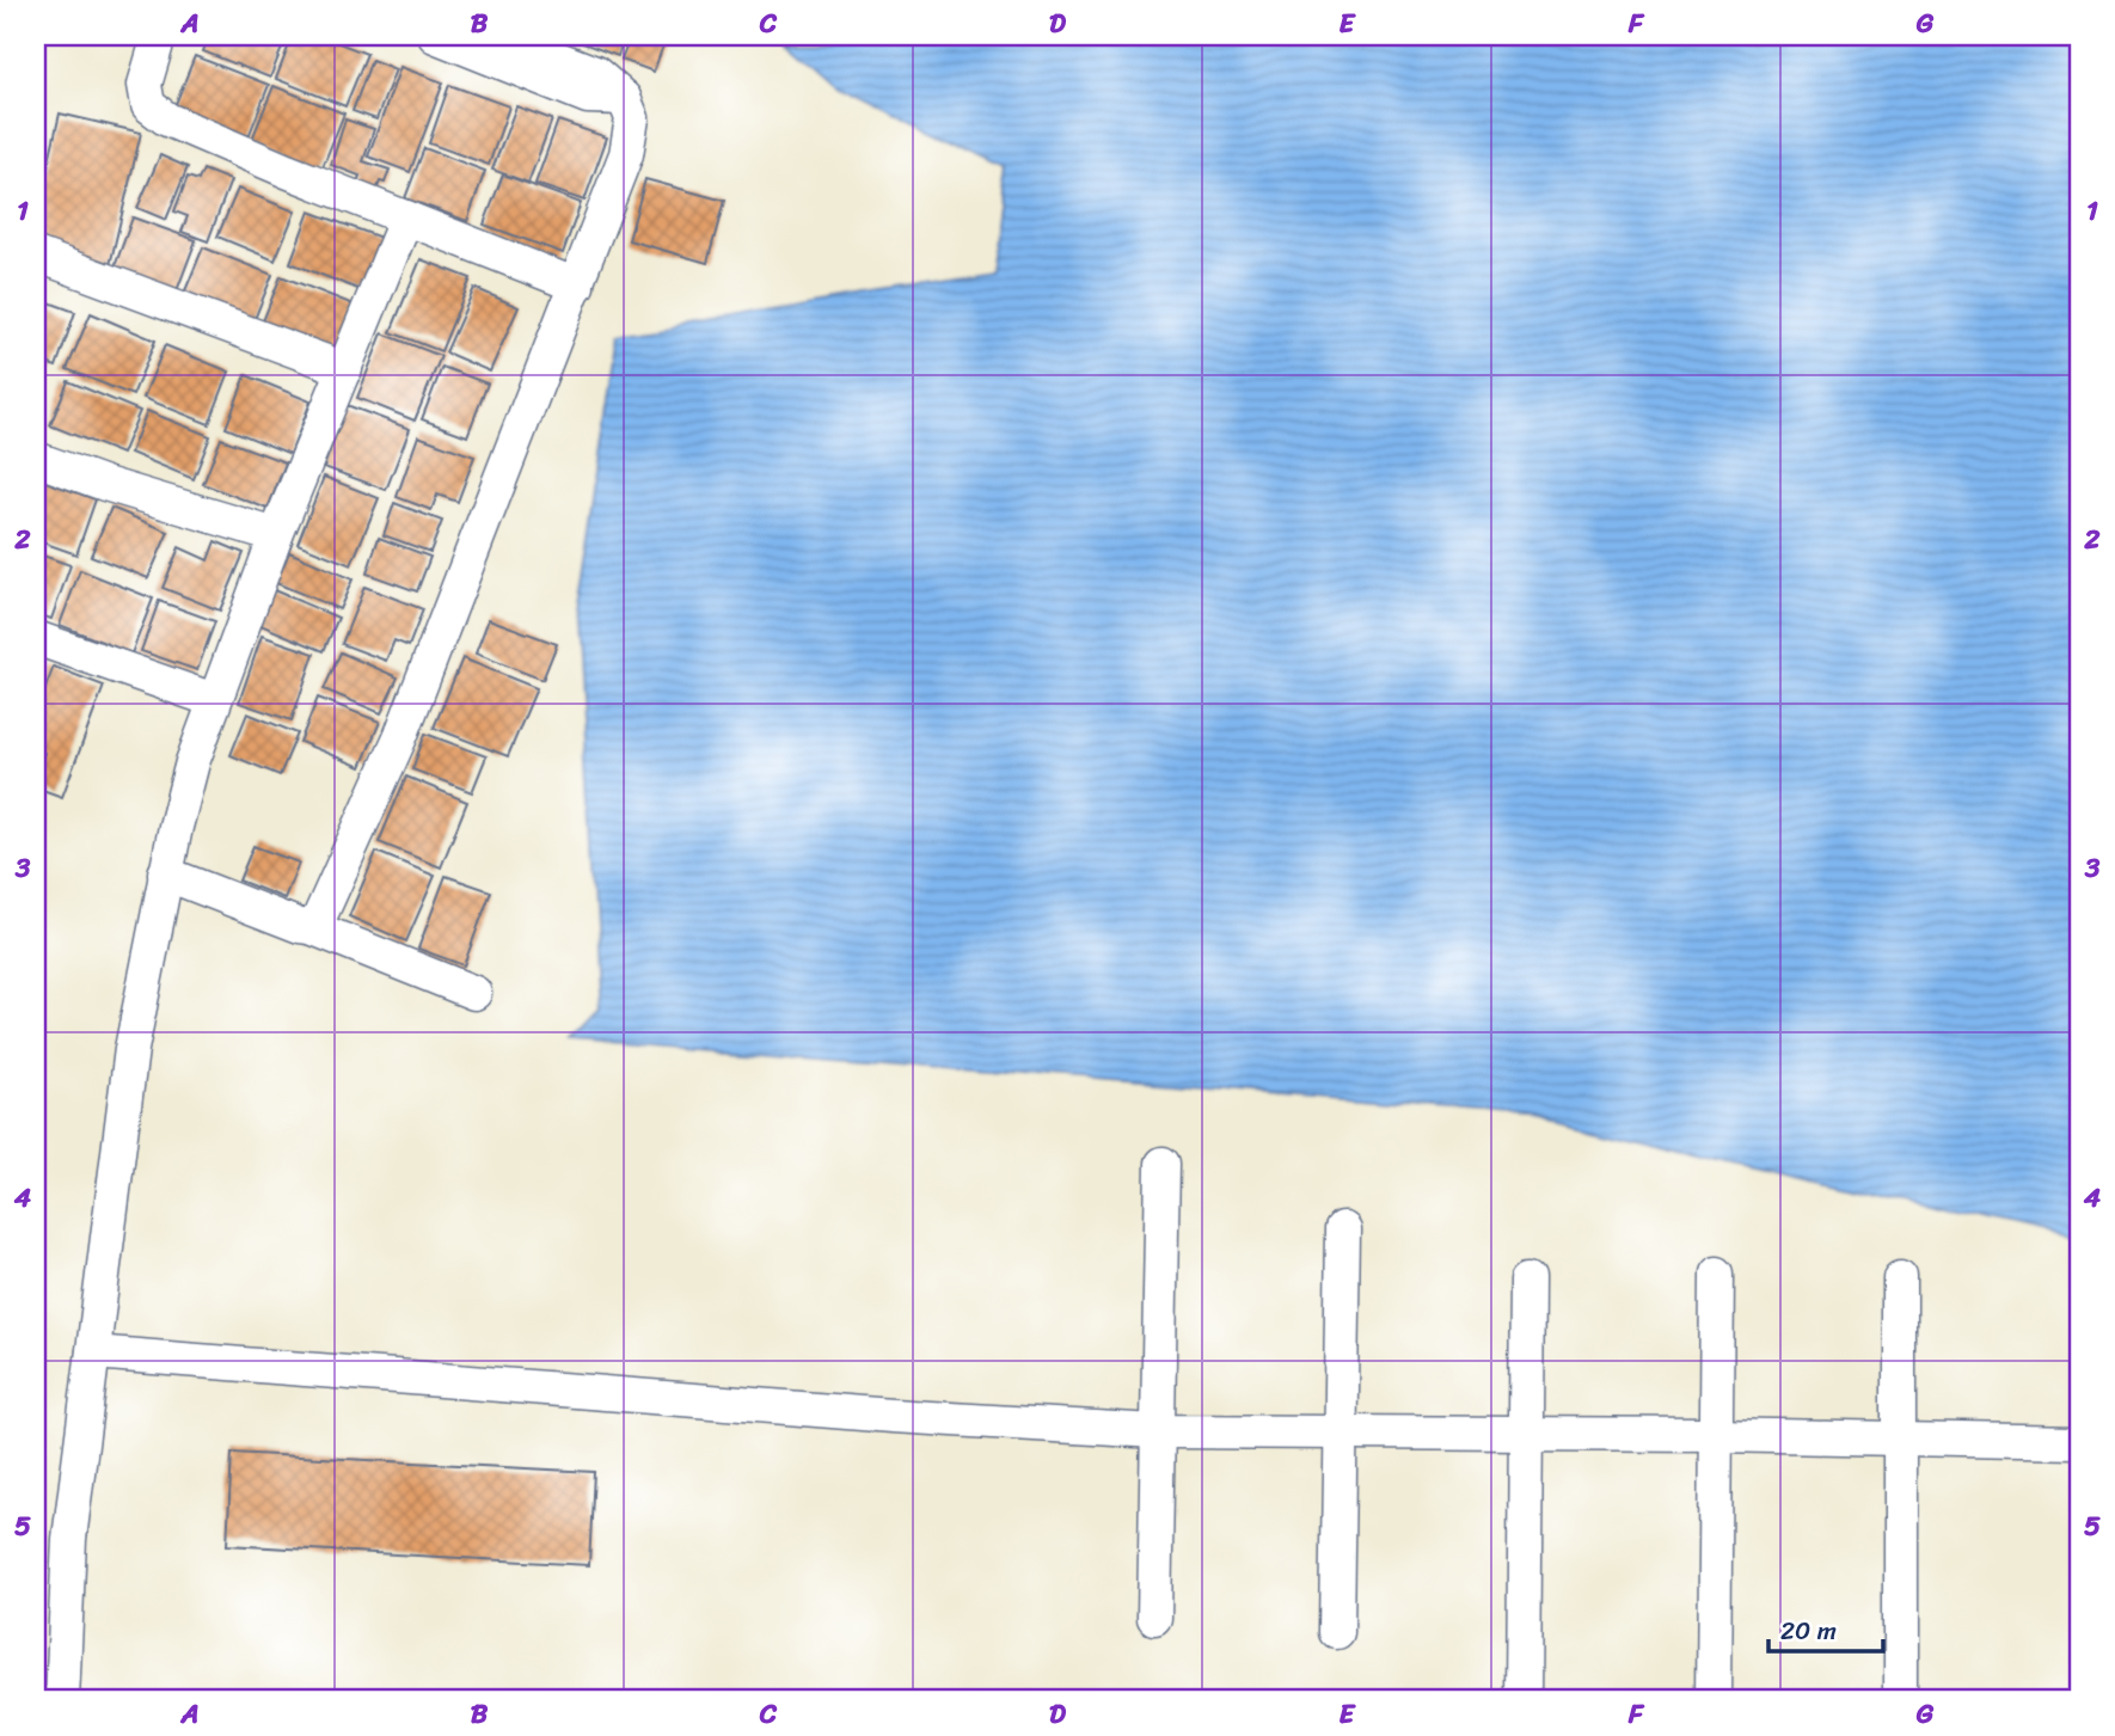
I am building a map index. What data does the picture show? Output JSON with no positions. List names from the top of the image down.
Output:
{
  "scale_bar": "20 m",
  "grid": {
    "columns": [
      "A",
      "B",
      "C",
      "D",
      "E",
      "F",
      "G"
    ],
    "rows": [
      "1",
      "2",
      "3",
      "4",
      "5"
    ]
  }
}
